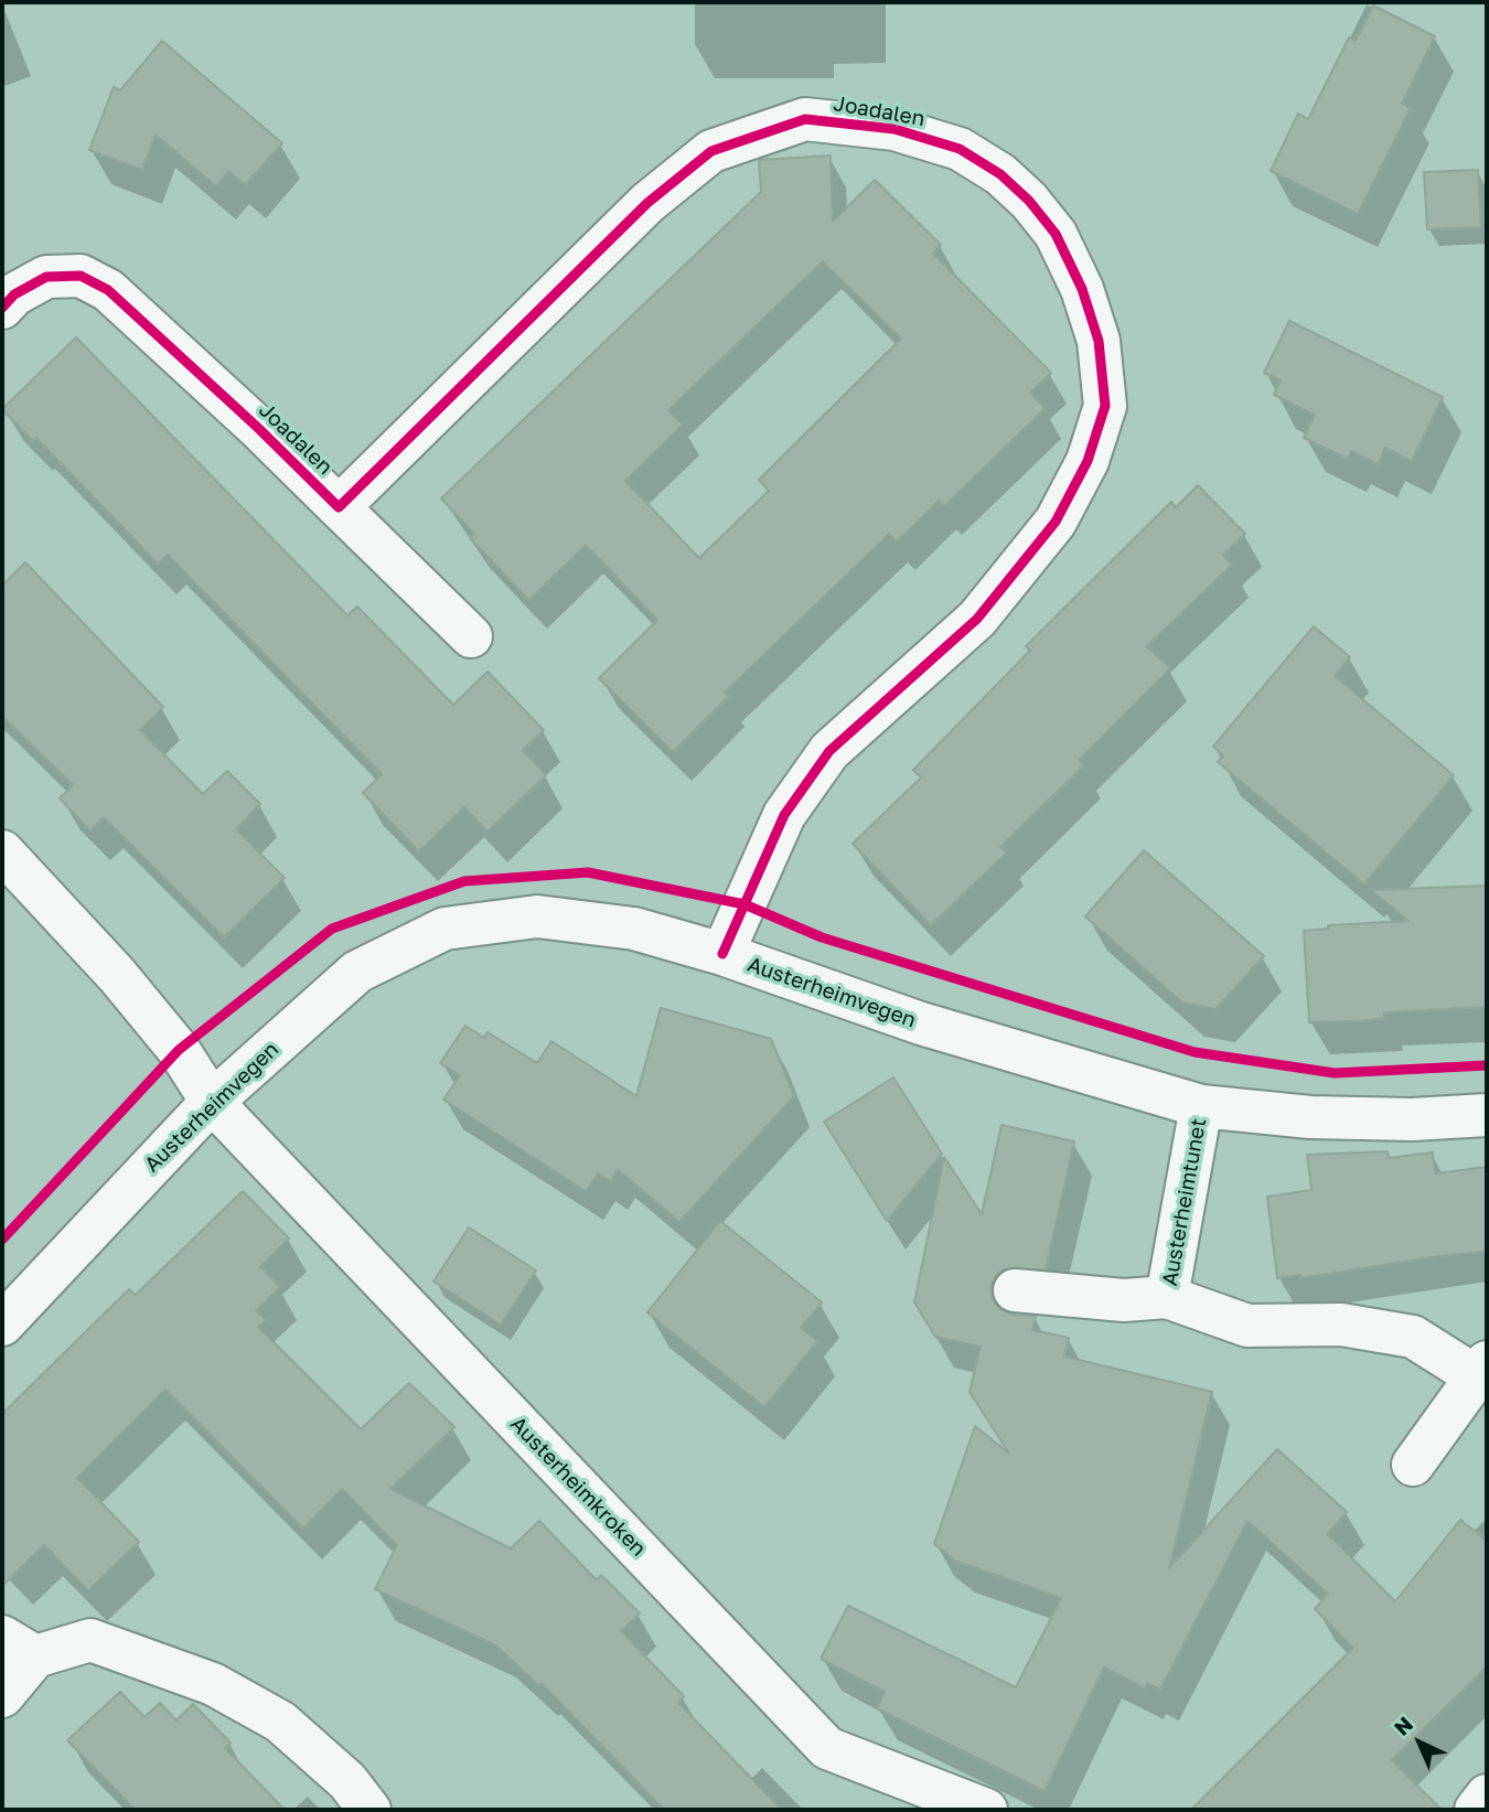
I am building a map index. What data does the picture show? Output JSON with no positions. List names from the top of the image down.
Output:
{
  "streets": {
    "street": [
      "Joadalen",
      "Austerheimvegen",
      "Austerheimtunet",
      "Austerheimkroken"
    ]
  },
  "crossings": [
    ["Joadalen", "Austerheimvegen"],
    ["Austerheimvegen", "Austerheimtunet"],
    ["Austerheimvegen", "Austerheimkroken"]
  ],
  "north": "top left"
}
